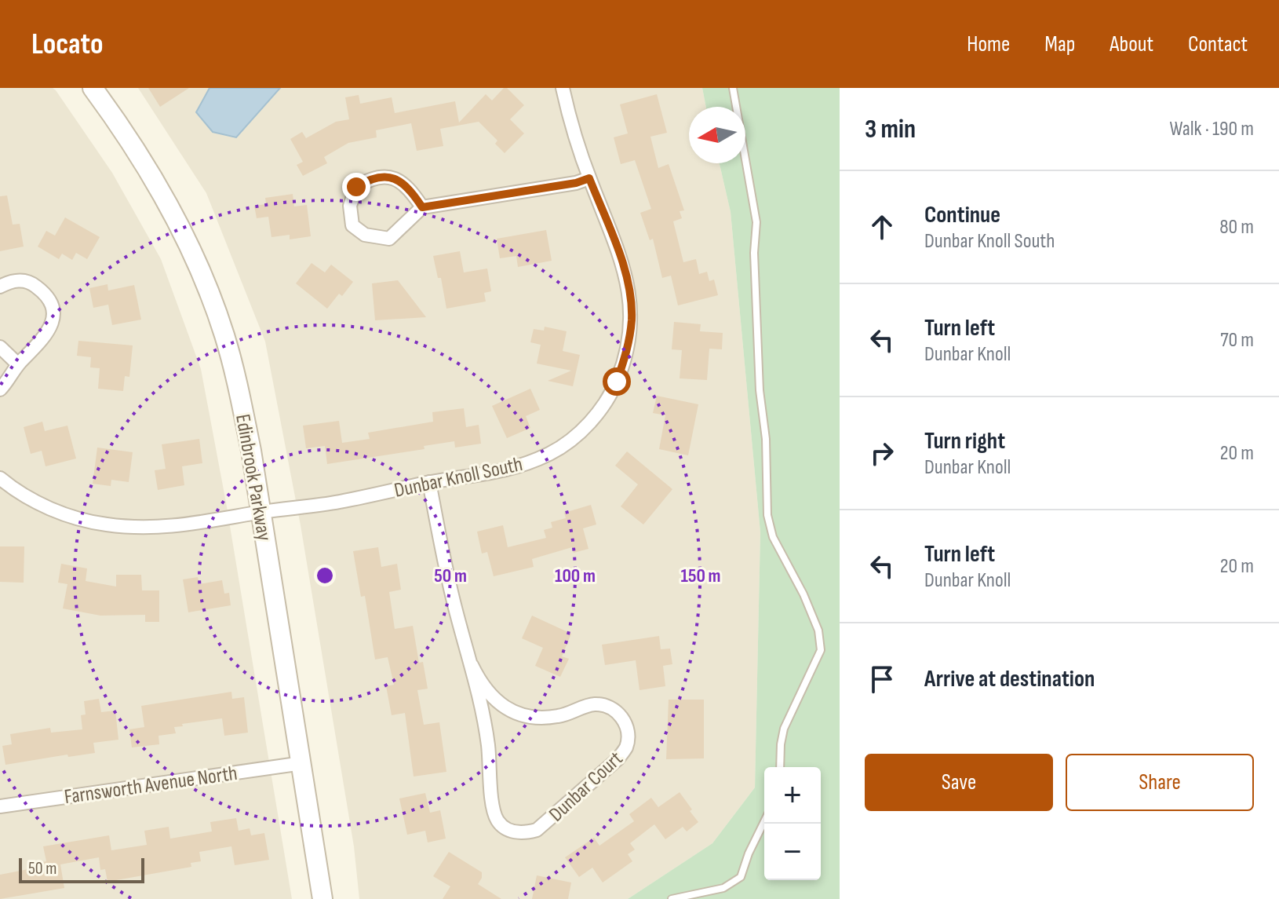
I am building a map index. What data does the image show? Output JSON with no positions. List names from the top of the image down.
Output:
{
  "streets": {
    "street": [
      "Dunbar Knoll South",
      "Edinbrook Parkway",
      "Farnsworth Avenue North",
      "Dunbar Court"
    ]
  },
  "crossings": [
    ["Dunbar Knoll South", "Edinbrook Parkway"],
    ["Dunbar Knoll South", "Dunbar Court"],
    ["Edinbrook Parkway", "Farnsworth Avenue North"]
  ],
  "scale_bar": "50 m",
  "north": "left",
  "page": {
    "header": "Locato",
    "nav": [
      "Home",
      "Map",
      "About",
      "Contact"
    ],
    "heading": ["3 min", "Walk · 190 m"],
    "list": [
      ["Continue", "Dunbar Knoll South", "80 m"],
      ["Turn left", "Dunbar Knoll", "70 m"],
      ["Turn right", "Dunbar Knoll", "20 m"],
      ["Turn left", "Dunbar Knoll", "20 m"],
      "Arrive at destination"
    ],
    "buttons": ["Save", "Share"],
    "map_buttons": ["+", "−"],
    "scale": "50 m"
  },
  "rings": ["50 m", "100 m", "150 m"]
}
